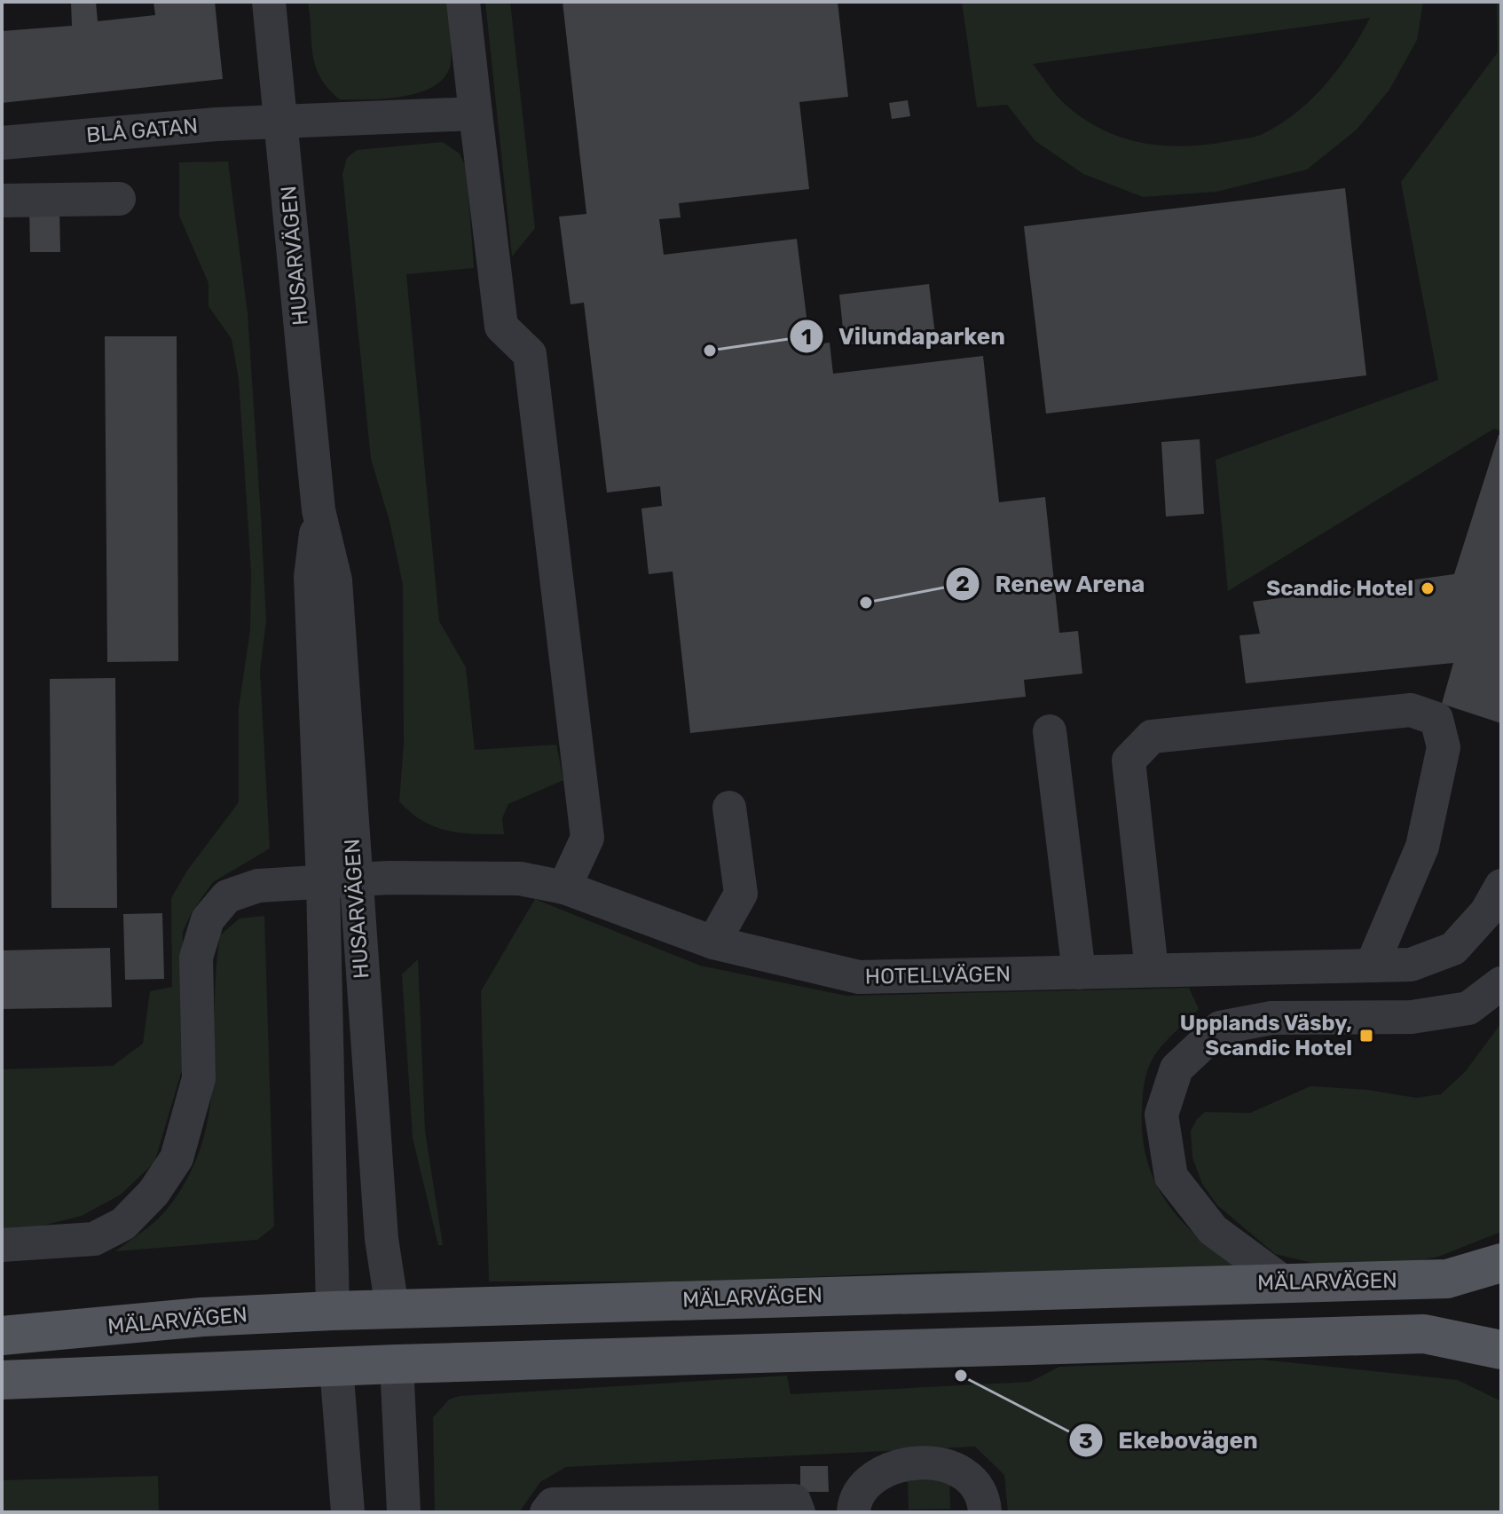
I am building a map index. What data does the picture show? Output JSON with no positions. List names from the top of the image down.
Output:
{
  "streets": {
    "main road": ["MÄLARVÄGEN"],
    "street": ["BLÅ GATAN", "HUSARVÄGEN", "HOTELLVÄGEN"]
  },
  "crossings": [
    ["BLÅ GATAN", "HUSARVÄGEN"],
    ["HUSARVÄGEN", "HOTELLVÄGEN"],
    ["HUSARVÄGEN", "MÄLARVÄGEN"]
  ],
  "places": {
    "other": [
      "Vilundaparken",
      "Scandic Hotel",
      "Renew Arena",
      "Ekebovägen"
    ],
    "transit": ["Upplands Väsby, Scandic Hotel"]
  }
}
